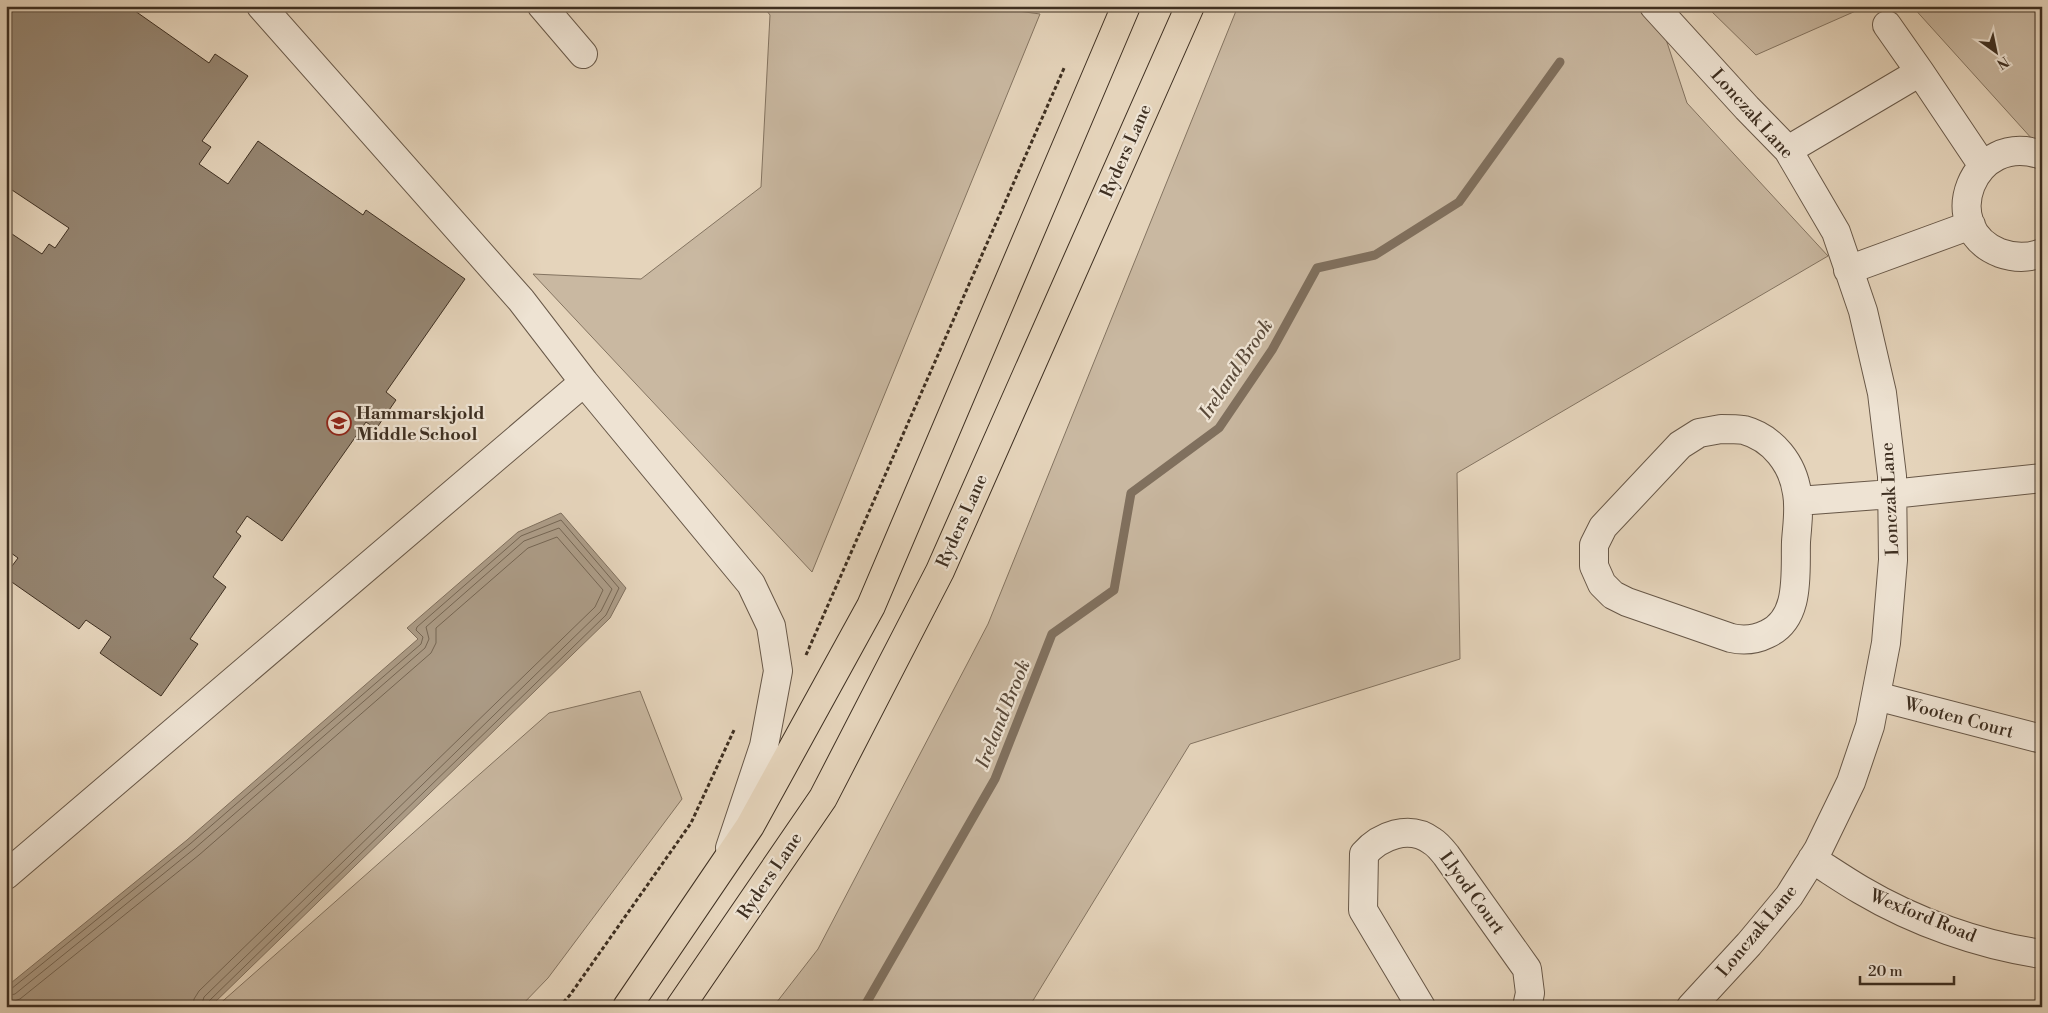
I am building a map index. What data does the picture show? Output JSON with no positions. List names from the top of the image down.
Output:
{
  "streets": {
    "main road": ["Ryders Lane"],
    "street": [
      "Lonczak Lane",
      "Wooten Court",
      "Llyod Court",
      "Wexford Road"
    ]
  },
  "crossings": [
    ["Lonczak Lane", "Wooten Court"],
    ["Lonczak Lane", "Wexford Road"]
  ],
  "water": ["Ireland Brook"],
  "places": {
    "school or university": ["Hammarskjold Middle School"]
  },
  "scale_bar": "20 m",
  "north": "bottom right"
}
